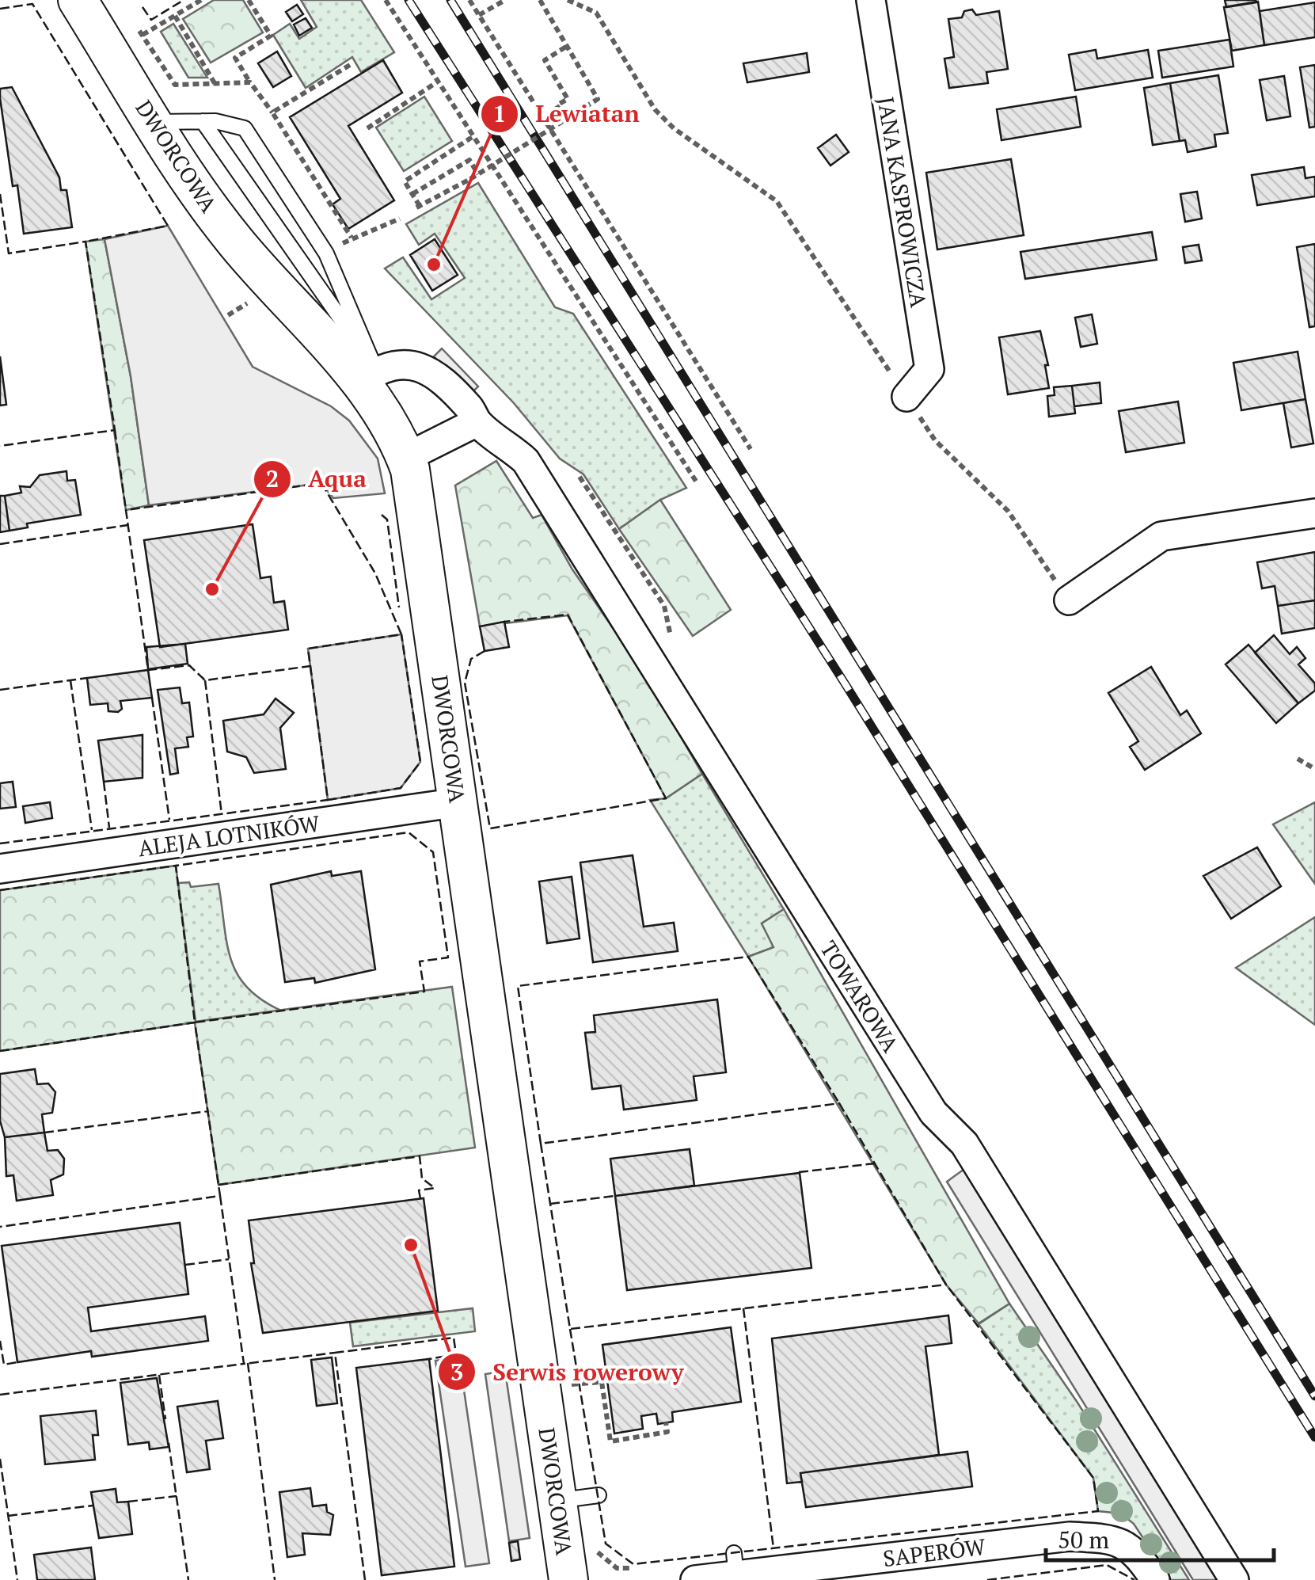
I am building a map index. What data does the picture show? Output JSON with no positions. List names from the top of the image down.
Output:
{
  "streets": {
    "street": [
      "DWORCOWA",
      "JANA KASPROWICZA",
      "ALEJA LOTNIKÓW",
      "TOWAROWA",
      "SAPERÓW"
    ]
  },
  "crossings": [
    ["DWORCOWA", "ALEJA LOTNIKÓW"],
    ["DWORCOWA", "TOWAROWA"]
  ],
  "places": ["Lewiatan", "Aqua", "Serwis rowerowy"],
  "scale_bar": "50 m"
}
